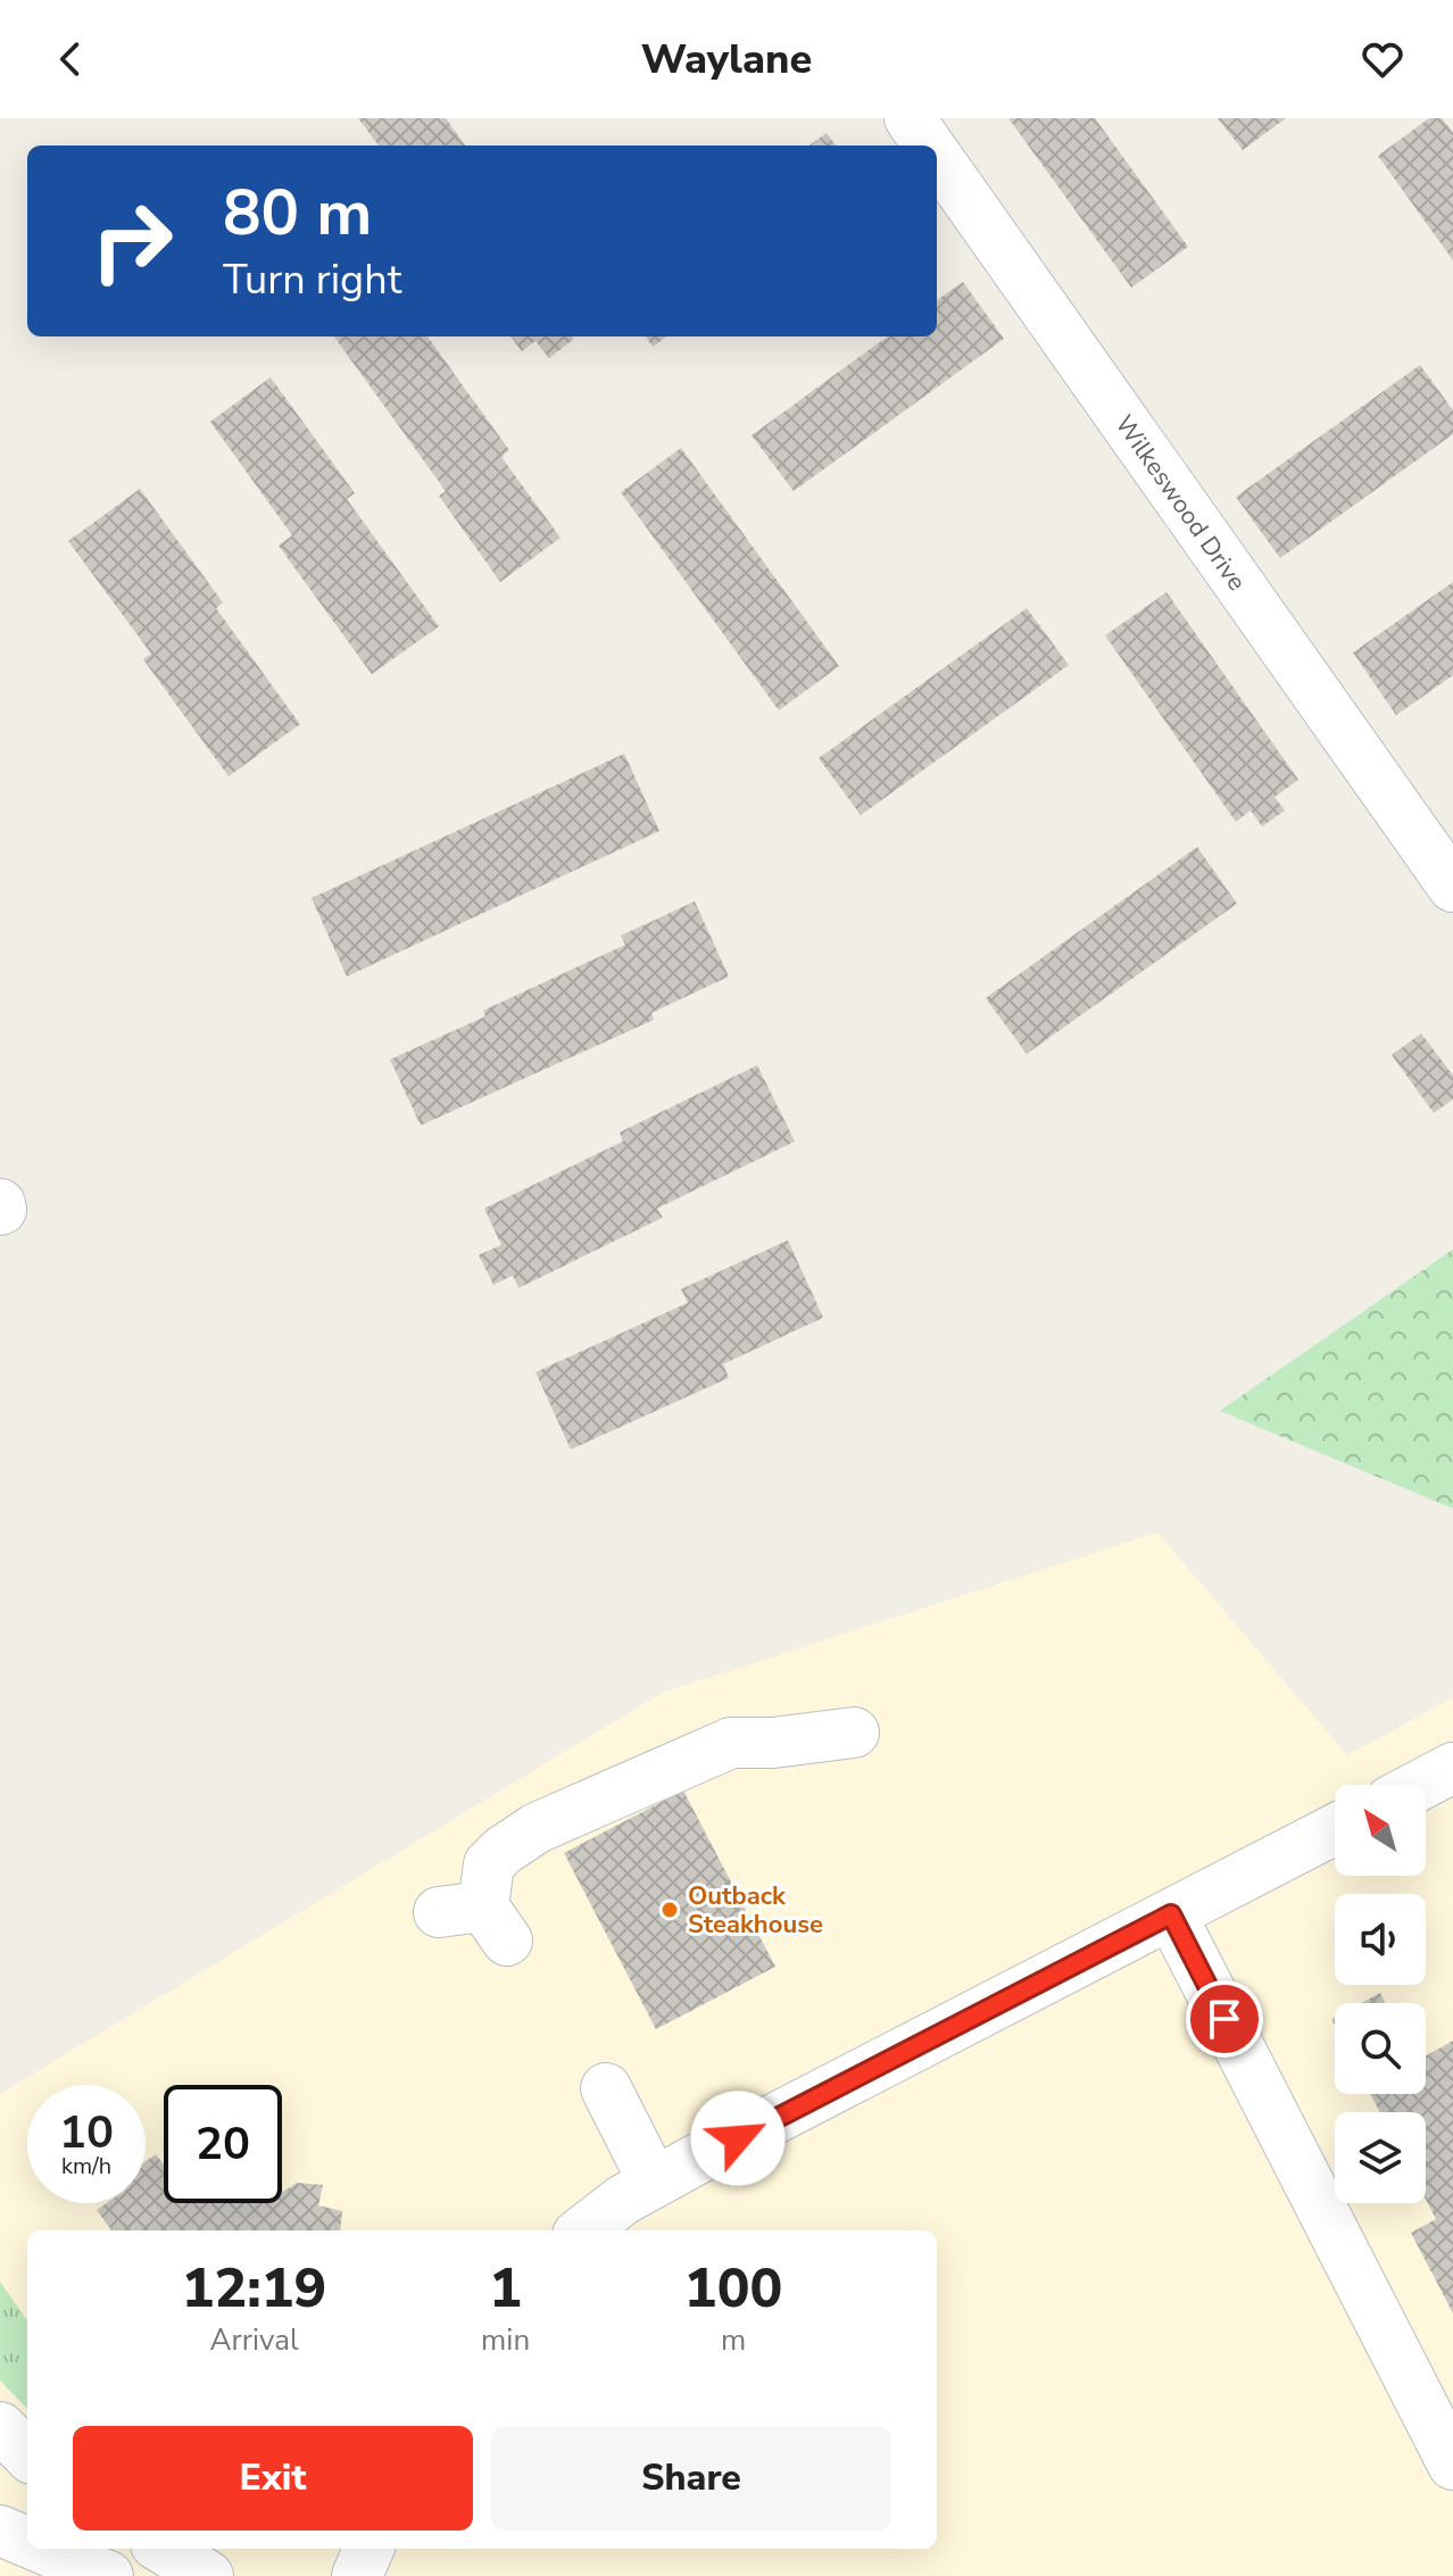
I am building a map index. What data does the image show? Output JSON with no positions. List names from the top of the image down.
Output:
{
  "streets": {
    "street": ["Wilkeswood Drive"]
  },
  "places": ["Outback Steakhouse"],
  "north": "top left",
  "page": {
    "header": "Waylane",
    "turn": ["80 m", "Turn right"],
    "speed": "10 km/h",
    "limit": "20",
    "eta": [
      "12:19",
      "Arrival",
      "1",
      "min",
      "100",
      "m"
    ],
    "buttons": ["Exit", "Share"]
  }
}
